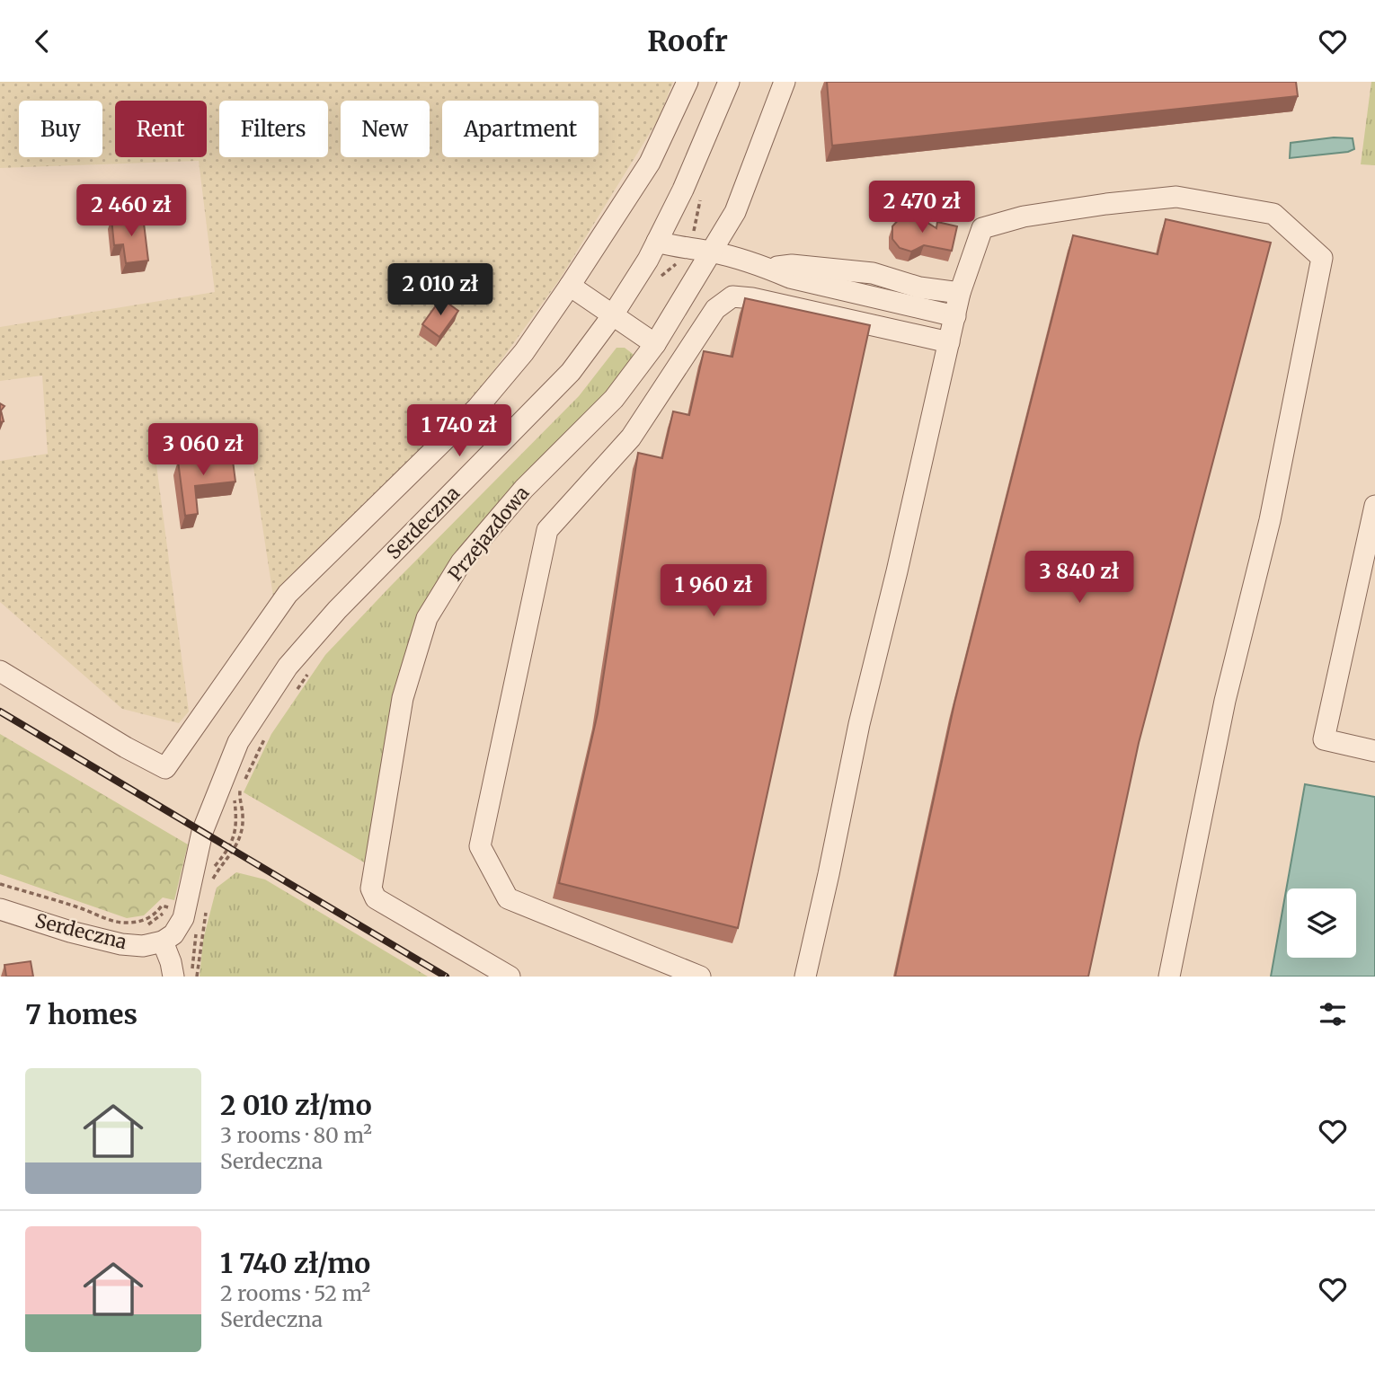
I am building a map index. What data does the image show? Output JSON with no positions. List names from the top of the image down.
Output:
{
  "streets": {
    "street": ["Serdeczna", "Przejazdowa"]
  },
  "page": {
    "header": "Roofr",
    "chip": [
      "Buy",
      "Rent",
      "Filters",
      "New",
      "Apartment"
    ],
    "price": [
      "2 470 zł",
      "2 460 zł",
      "2 010 zł",
      "1 740 zł",
      "3 060 zł",
      "3 840 zł",
      "1 960 zł"
    ],
    "heading": "7 homes",
    "list": [
      {
        "name": "2 010 zł/mo",
        "note": "3 rooms · 80 m² · Serdeczna"
      },
      {
        "name": "1 740 zł/mo",
        "note": "2 rooms · 52 m² · Serdeczna"
      }
    ]
  }
}
